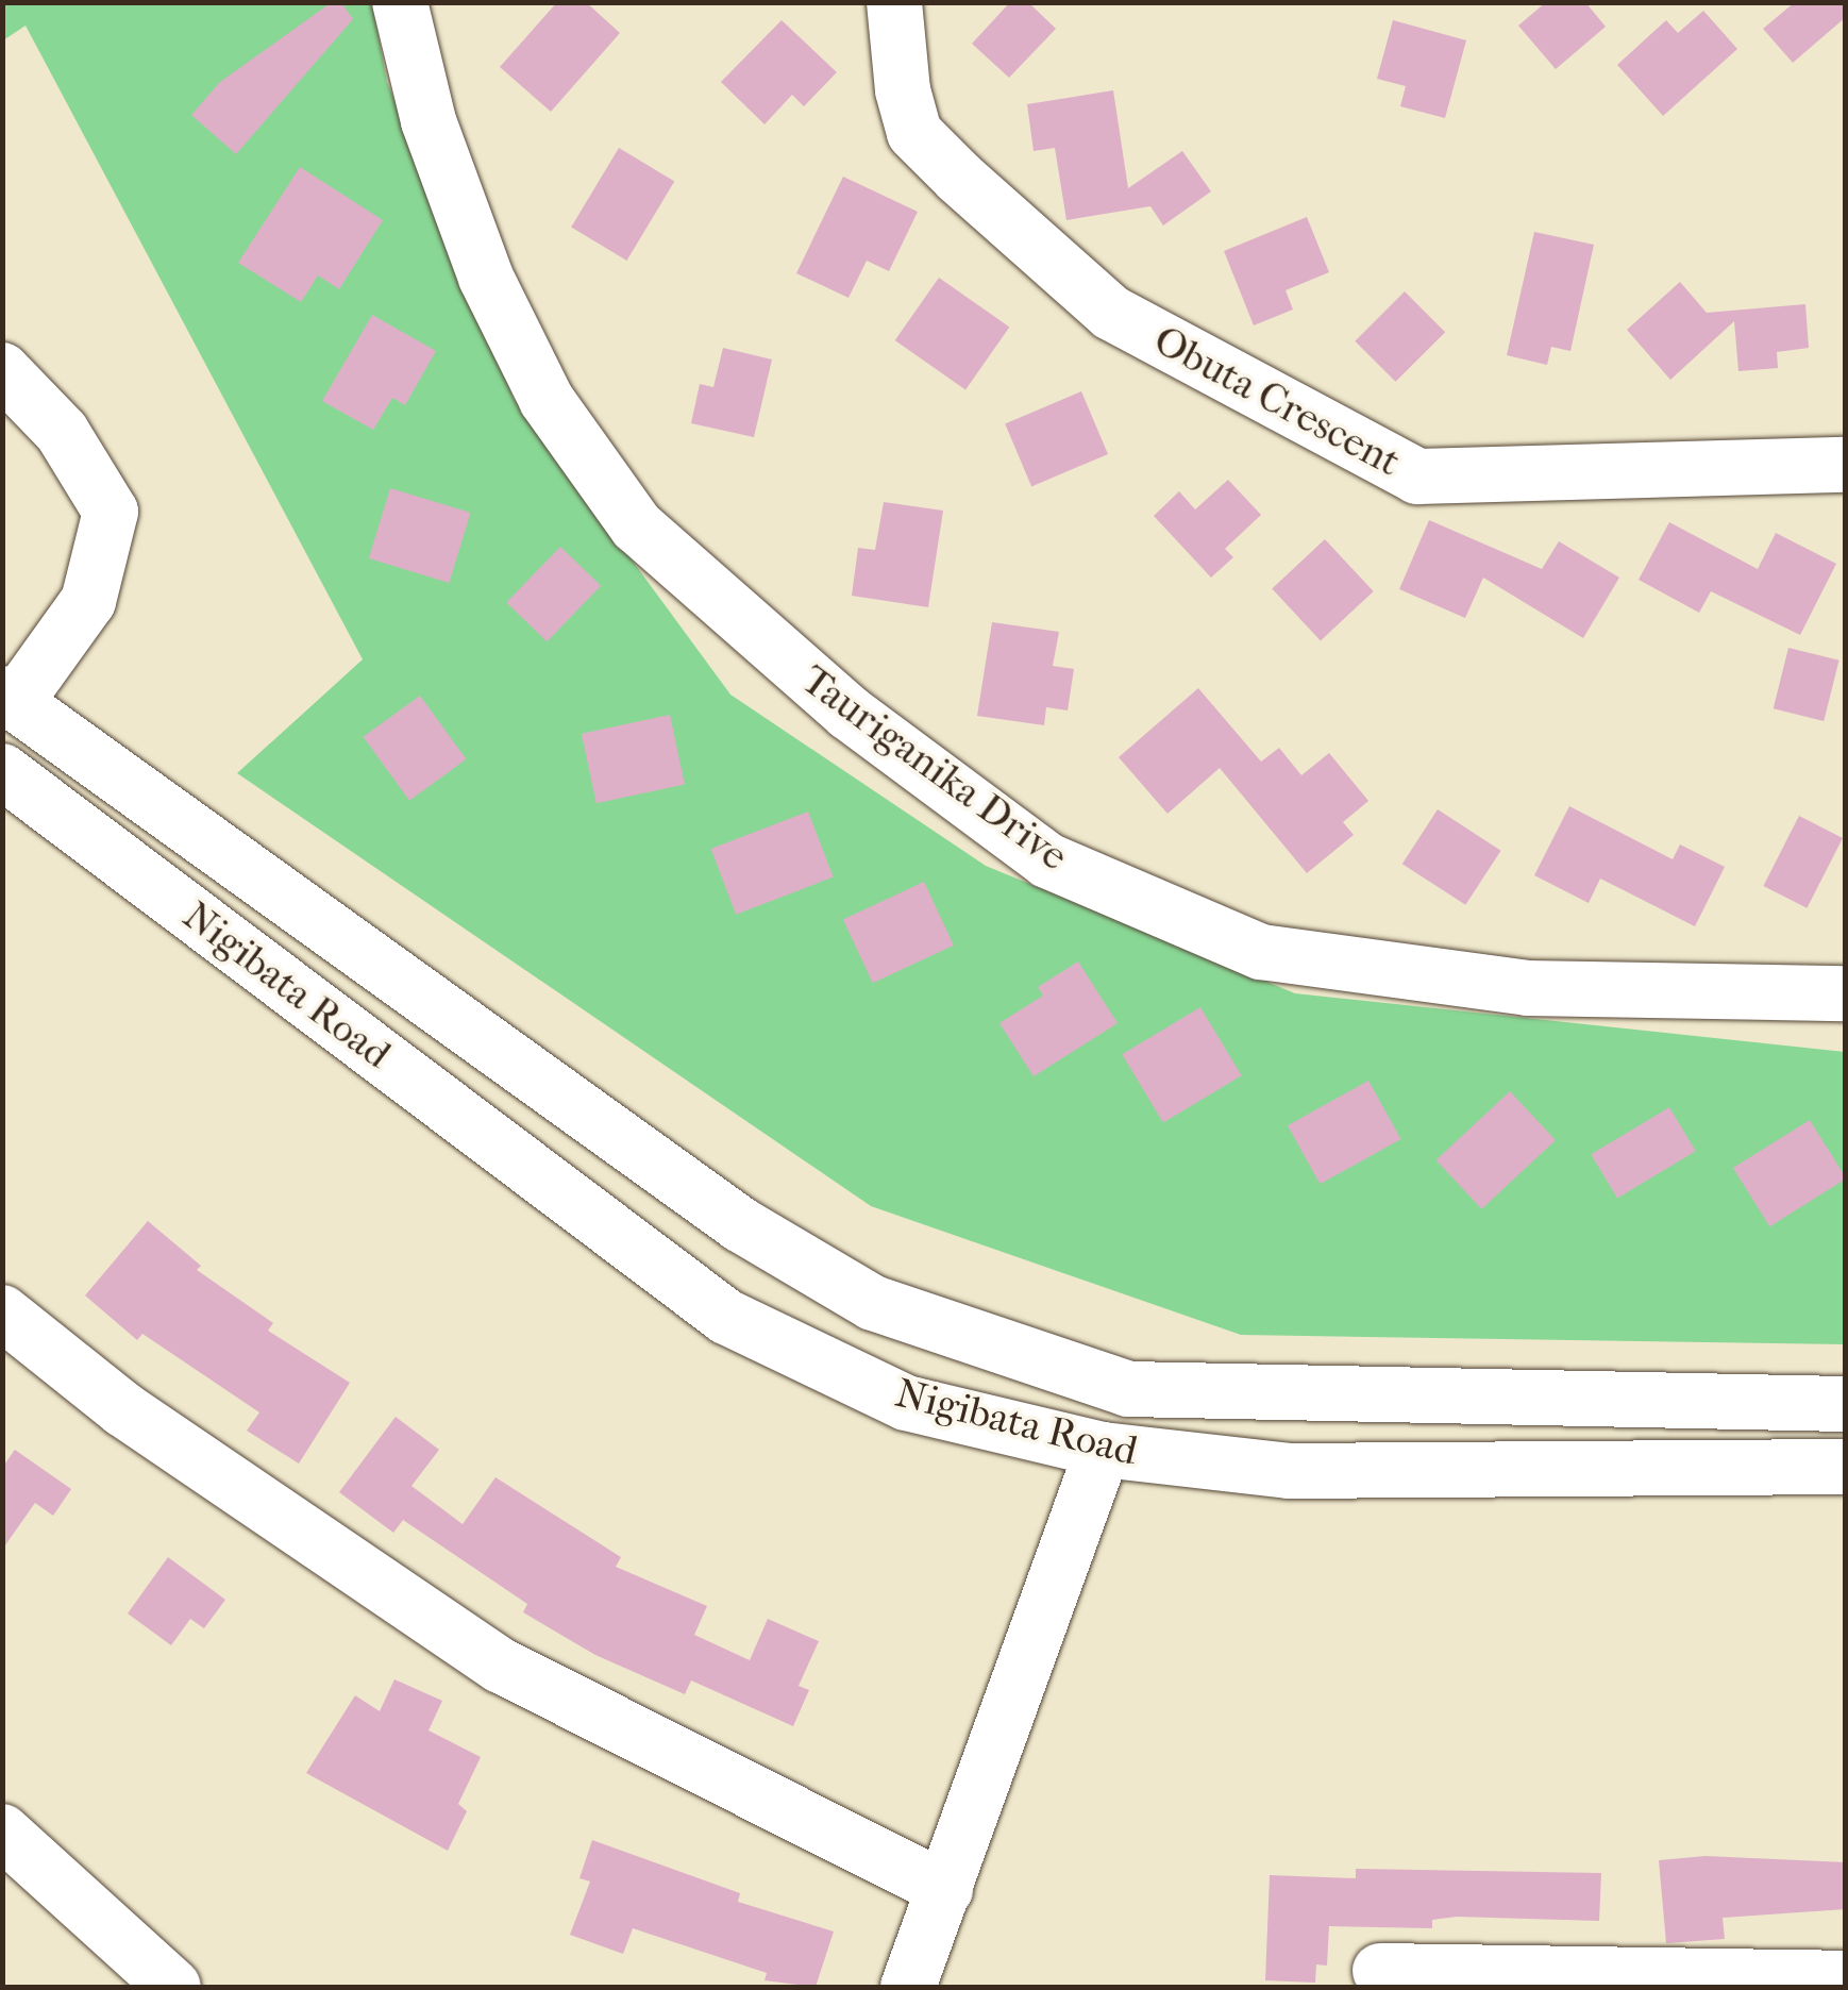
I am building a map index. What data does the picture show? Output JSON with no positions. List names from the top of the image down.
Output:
{
  "streets": {
    "street": ["Obuta Crescent", "Tauriganika Drive", "Nigibata Road"]
  }
}
